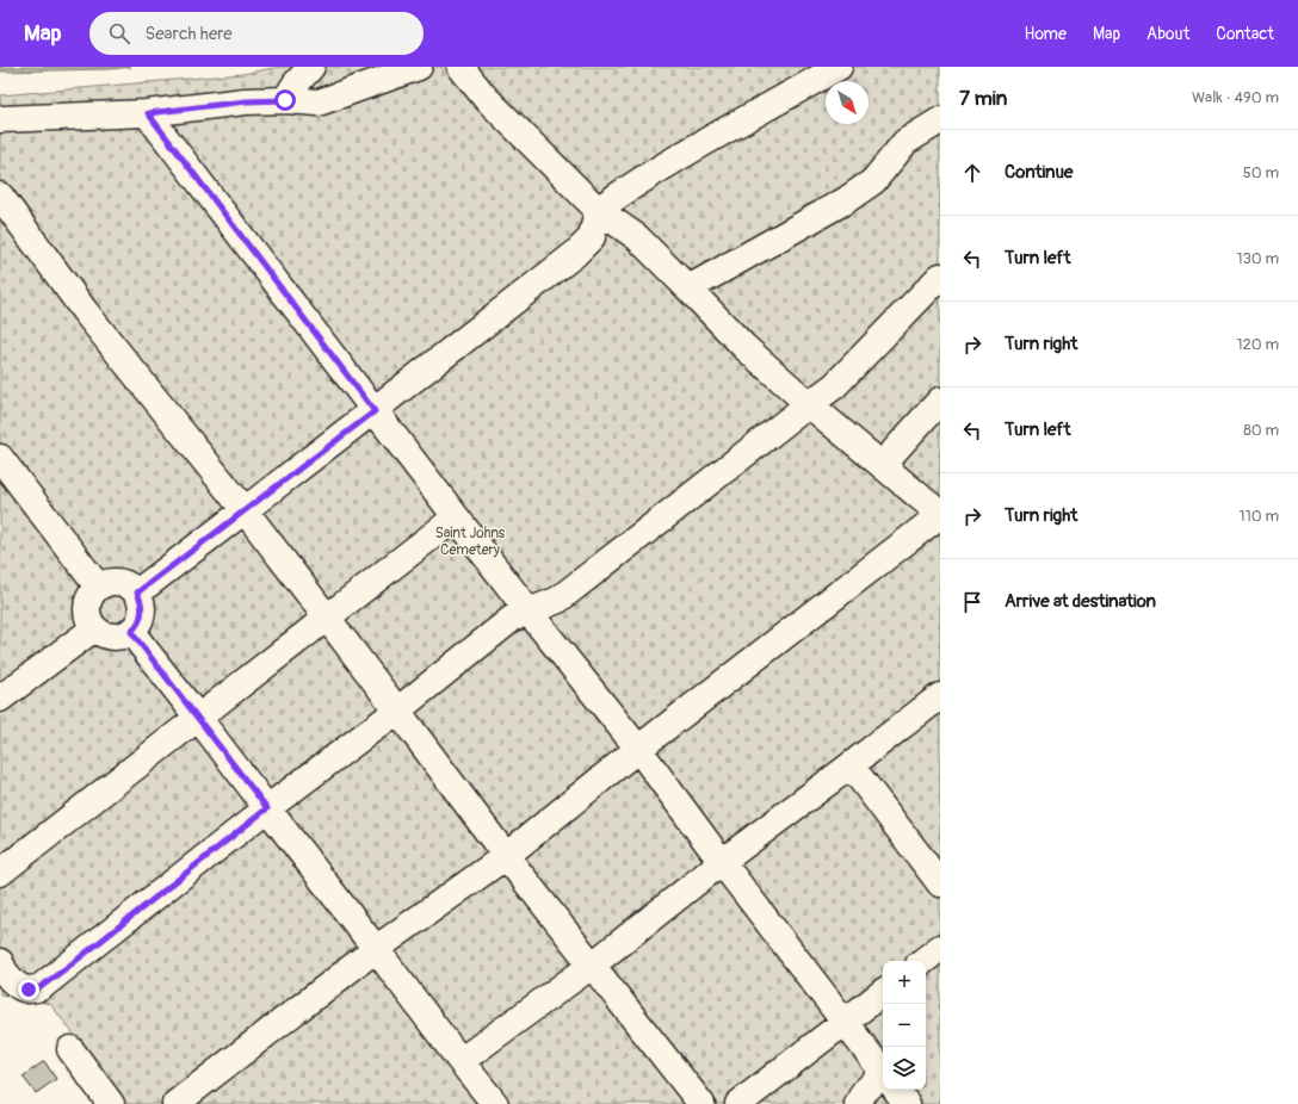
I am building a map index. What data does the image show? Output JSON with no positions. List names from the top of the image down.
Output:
{
  "parks": ["Saint Johns Cemetery"],
  "north": "bottom right",
  "page": {
    "header": "Map",
    "search": "Search here",
    "nav": [
      "Home",
      "Map",
      "About",
      "Contact"
    ],
    "heading": ["7 min", "Walk · 490 m"],
    "list": [
      ["Continue", "50 m"],
      ["Turn left", "130 m"],
      ["Turn right", "120 m"],
      ["Turn left", "80 m"],
      ["Turn right", "110 m"],
      "Arrive at destination"
    ],
    "map_buttons": ["+", "−"]
  }
}
